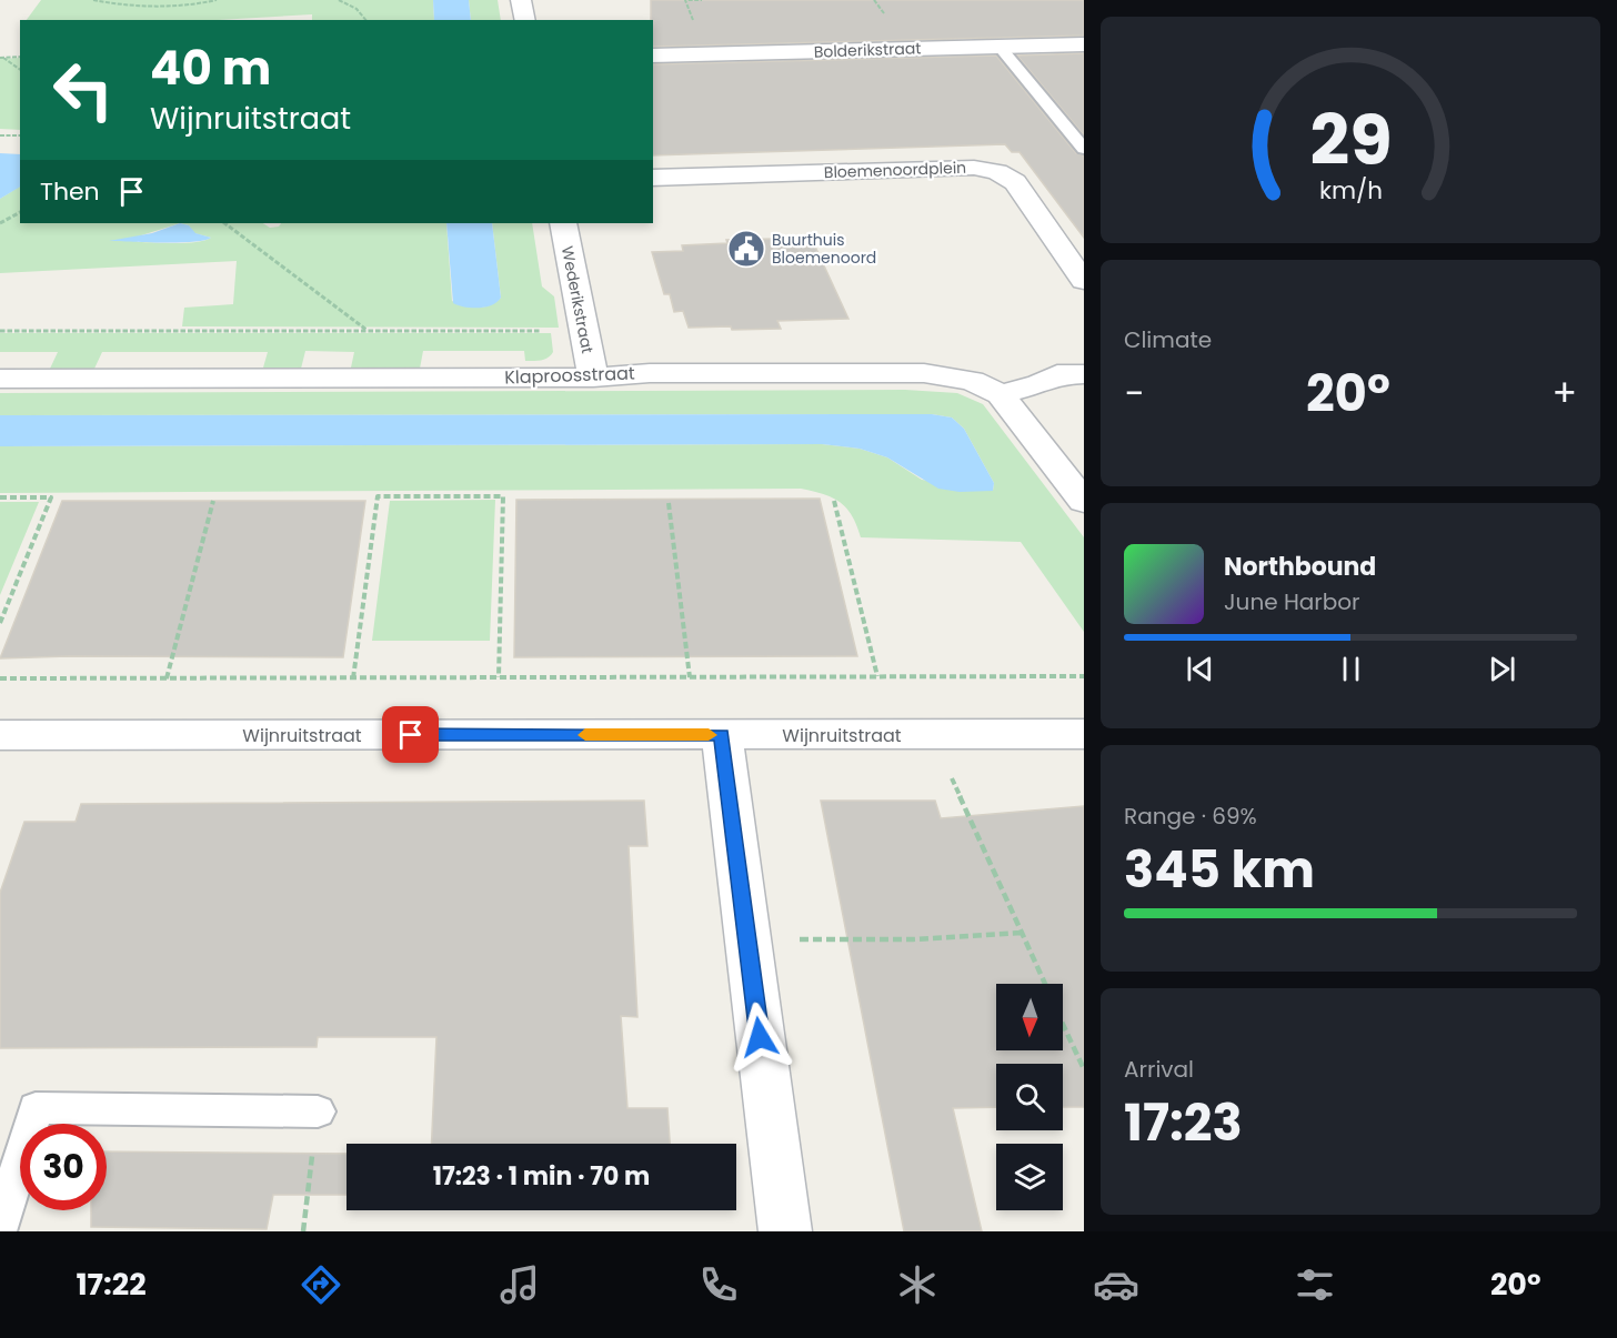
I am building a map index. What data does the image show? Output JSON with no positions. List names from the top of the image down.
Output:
{
  "streets": {
    "street": [
      "Bolderikstraat",
      "Bloemenoordplein",
      "Wederikstraat",
      "Klaproosstraat",
      "Wijnruitstraat"
    ]
  },
  "crossings": [
    ["Wederikstraat", "Klaproosstraat"]
  ],
  "places": {
    "public building": ["Buurthuis Bloemenoord"]
  },
  "north": "bottom",
  "page": {
    "turn": ["40 m", "Wijnruitstraat"],
    "then": "Then",
    "tile": [
      "Climate",
      ["Range · 69%", "345 km"],
      ["Arrival", "17:23"]
    ],
    "heat": ["−", "20°", "+"],
    "song": ["Northbound", "June Harbor"],
    "limit": "30",
    "trip": "17:23 · 1 min · 70 m",
    "tabs": ["17:22", "20°"],
    "gauge": ["29", "km/h"]
  }
}
